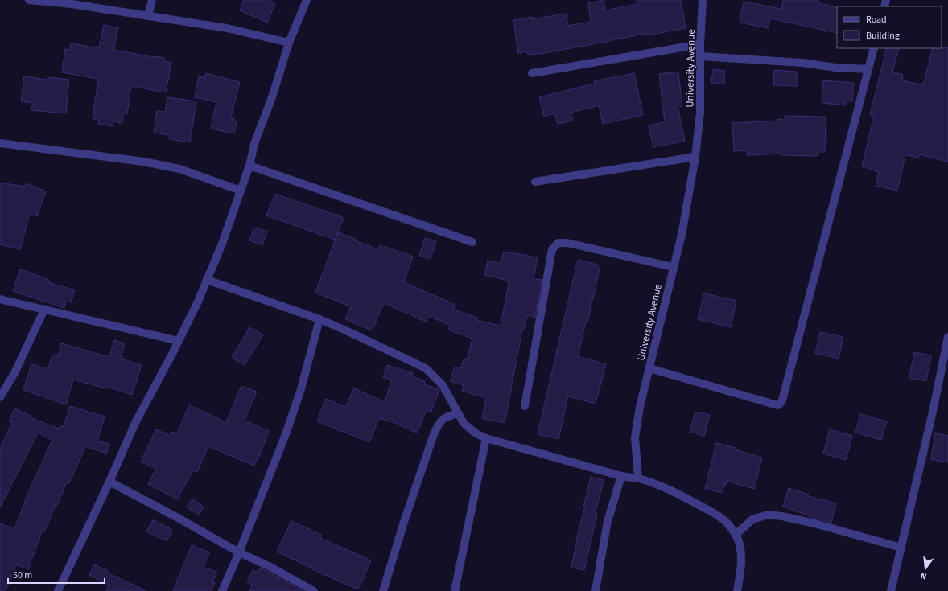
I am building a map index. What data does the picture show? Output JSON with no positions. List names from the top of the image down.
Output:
{
  "streets": {
    "street": ["University Avenue"]
  },
  "legend": ["Road", "Building"],
  "scale_bar": "50 m",
  "north": "bottom"
}
